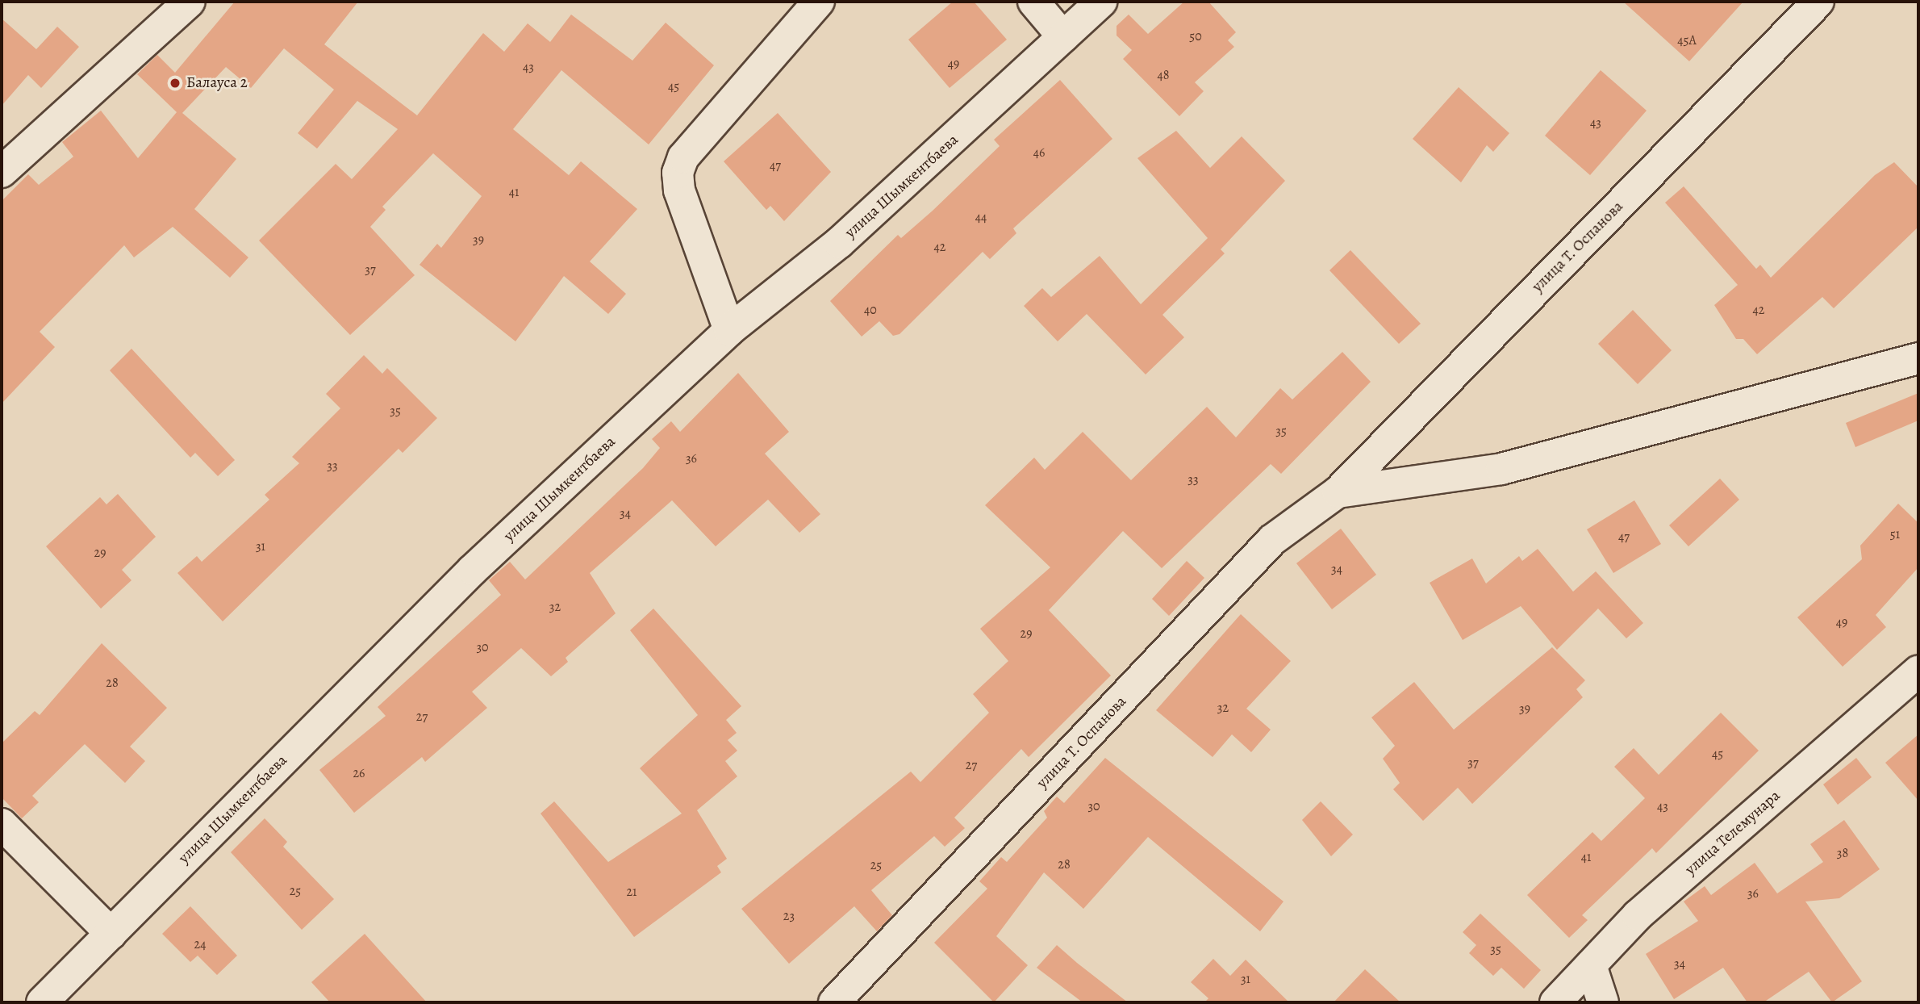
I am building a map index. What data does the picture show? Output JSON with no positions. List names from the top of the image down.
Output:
{
  "streets": {
    "street": ["улица Шымкентбаева", "улица Т. Оспанова", "улица Телемунара"]
  },
  "places": ["Балауса 2"],
  "house_numbers": [
    "50",
    "45А",
    "49",
    "43",
    "48",
    "45",
    "43",
    "46",
    "47",
    "41",
    "44",
    "39",
    "42",
    "37",
    "40",
    "42",
    "35",
    "35",
    "36",
    "33",
    "33",
    "34",
    "51",
    "47",
    "31",
    "29",
    "34",
    "32",
    "49",
    "29",
    "30",
    "28",
    "32",
    "39",
    "27",
    "45",
    "37",
    "27",
    "26",
    "30",
    "43",
    "38",
    "41",
    "28",
    "25",
    "25",
    "21",
    "36",
    "23",
    "24",
    "35",
    "34",
    "31"
  ]
}
